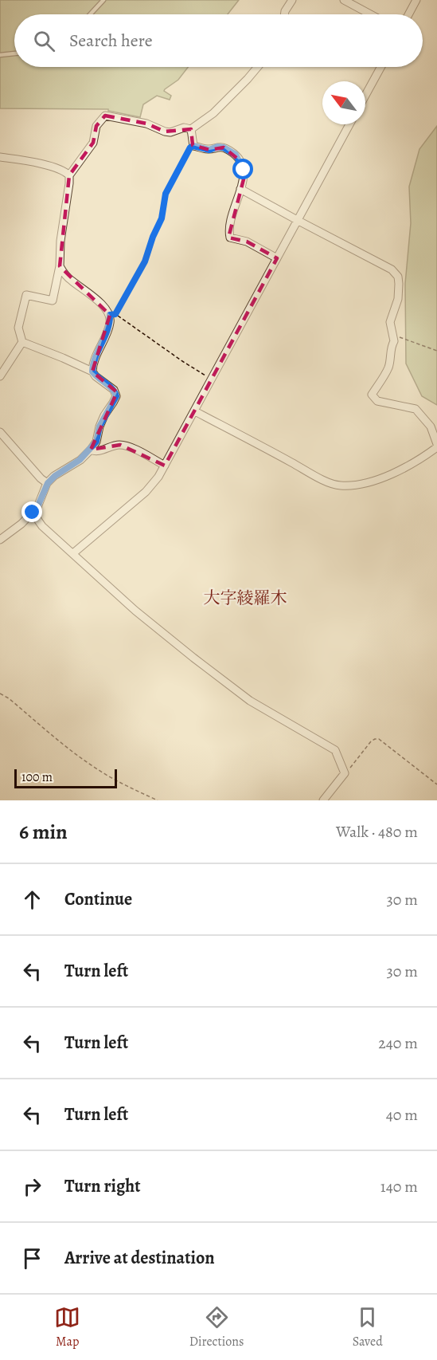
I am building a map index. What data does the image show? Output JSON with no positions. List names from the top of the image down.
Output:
{
  "districts": ["大字綾羅木"],
  "scale_bar": "100 m",
  "north": "top left",
  "page": {
    "search": "Search here",
    "scale": "100 m",
    "heading": ["6 min", "Walk · 480 m"],
    "list": [
      ["Continue", "30 m"],
      ["Turn left", "30 m"],
      ["Turn left", "240 m"],
      ["Turn left", "40 m"],
      ["Turn right", "140 m"],
      "Arrive at destination"
    ],
    "nav": ["Map", "Directions", "Saved"]
  }
}
